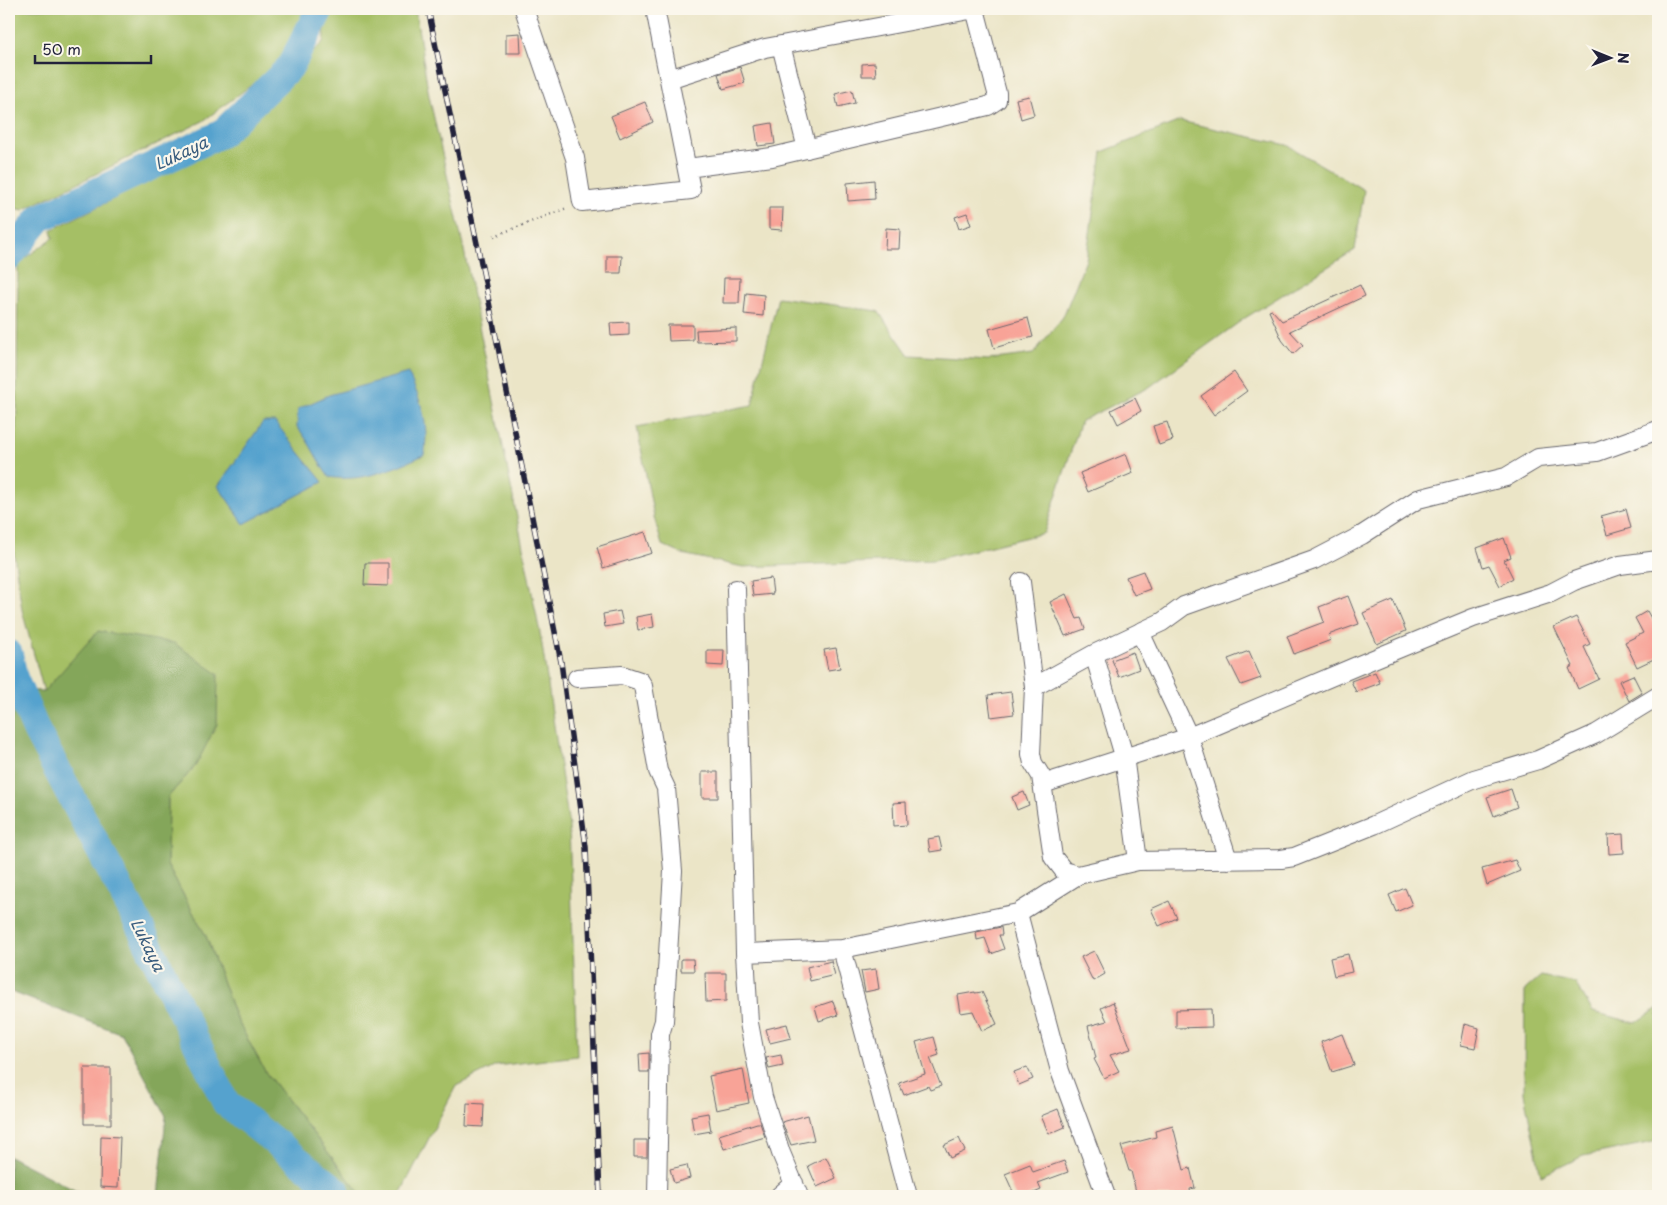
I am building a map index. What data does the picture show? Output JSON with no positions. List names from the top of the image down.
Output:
{
  "water": ["Lukaya"],
  "scale_bar": "50 m",
  "north": "right"
}
